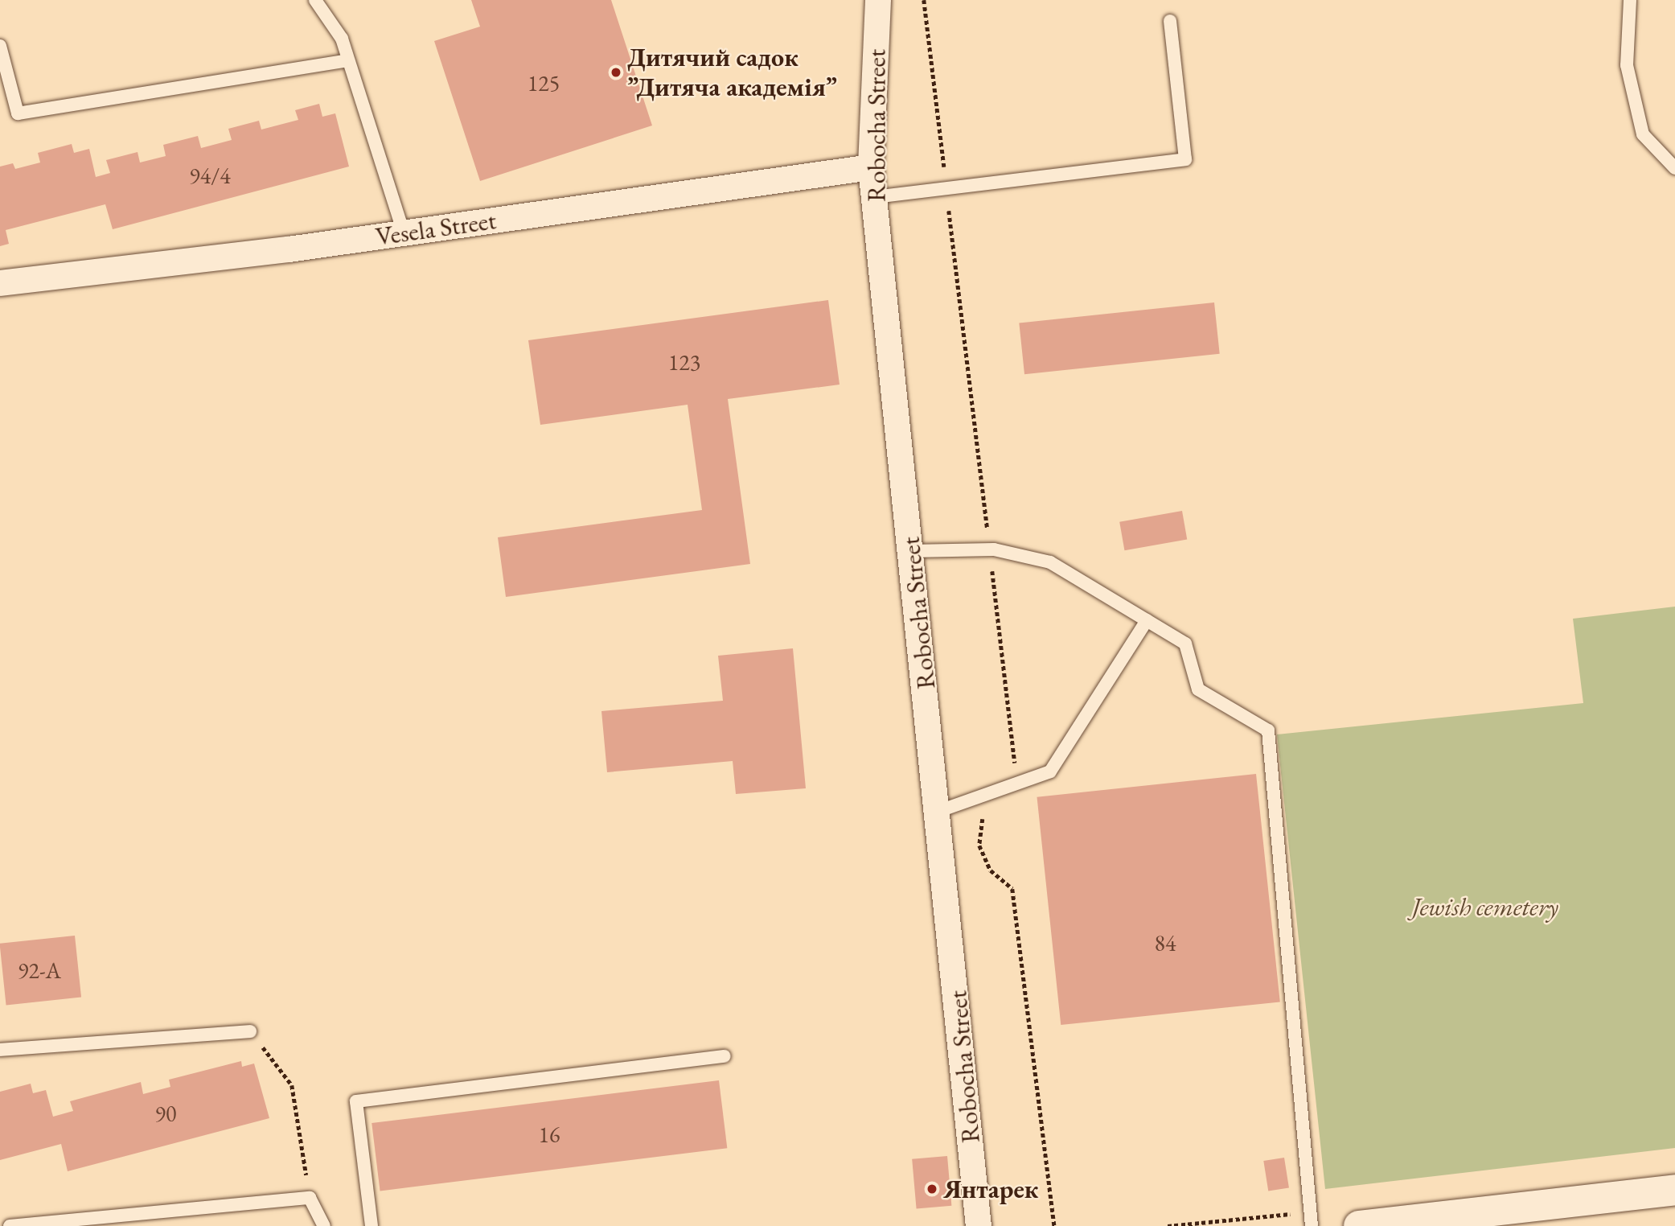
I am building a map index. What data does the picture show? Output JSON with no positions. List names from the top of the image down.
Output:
{
  "streets": {
    "street": ["Robocha Street", "Vesela Street"]
  },
  "crossings": [
    ["Robocha Street", "Vesela Street"]
  ],
  "parks": ["Jewish cemetery"],
  "places": ["Дитячий садок ”Дитяча академія”", "Янтарек"],
  "house_numbers": [
    "125",
    "94/4",
    "123",
    "84",
    "92-А",
    "90",
    "16"
  ]
}
